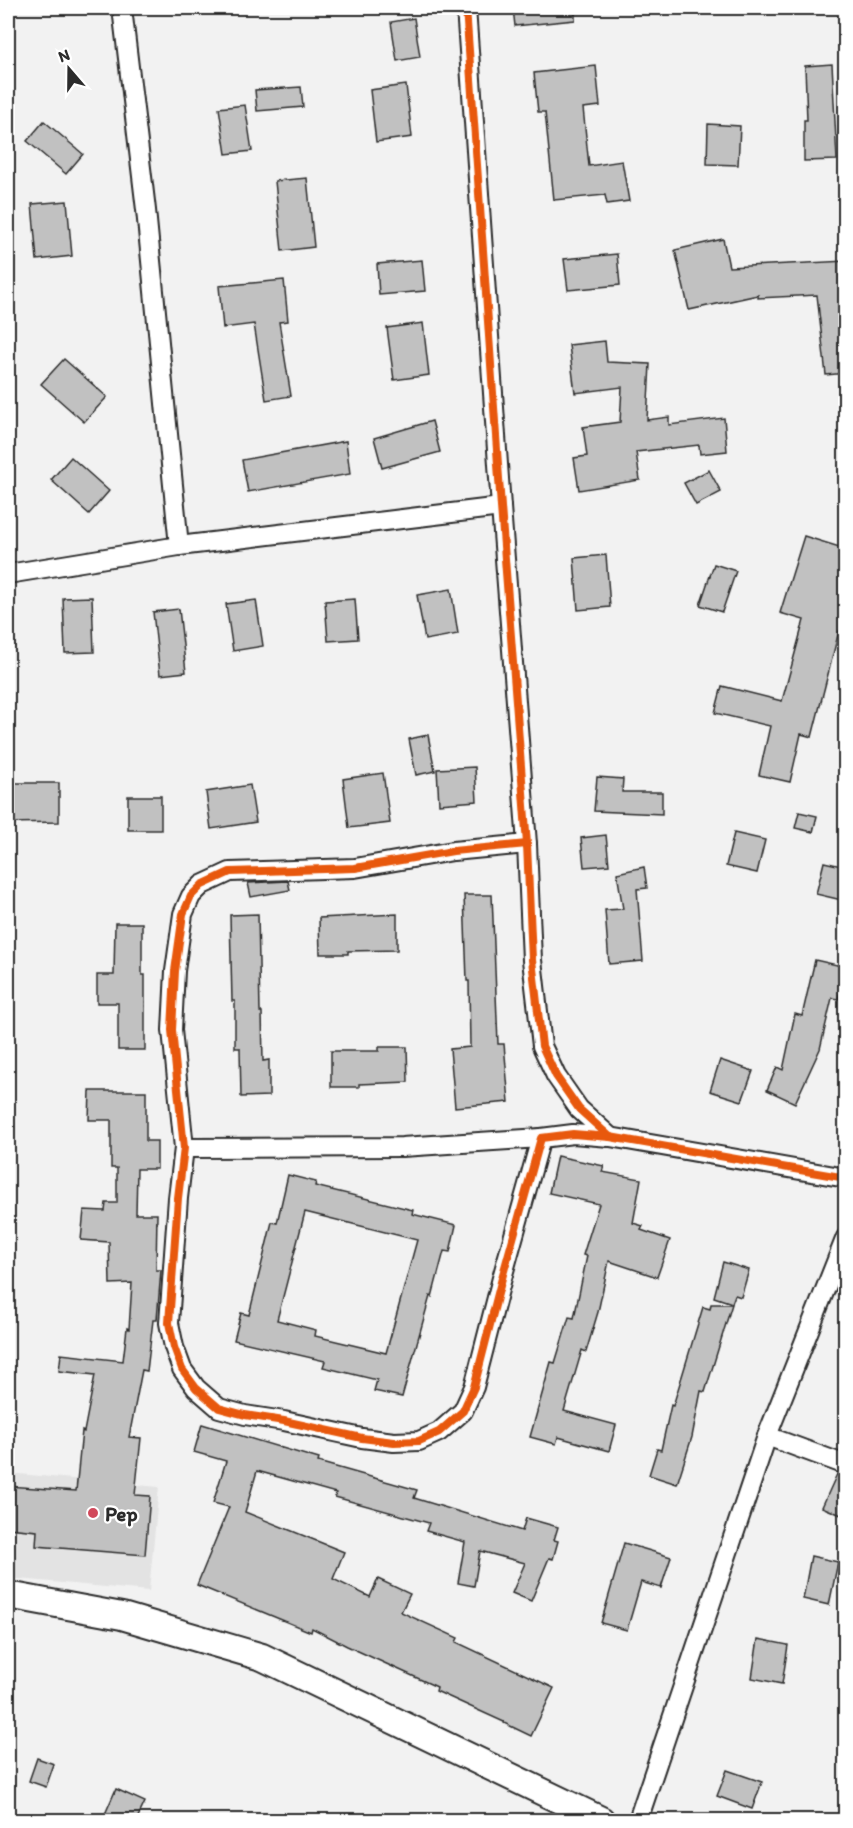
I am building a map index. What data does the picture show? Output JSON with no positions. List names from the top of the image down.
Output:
{
  "places": ["Pep"],
  "north": "top"
}
